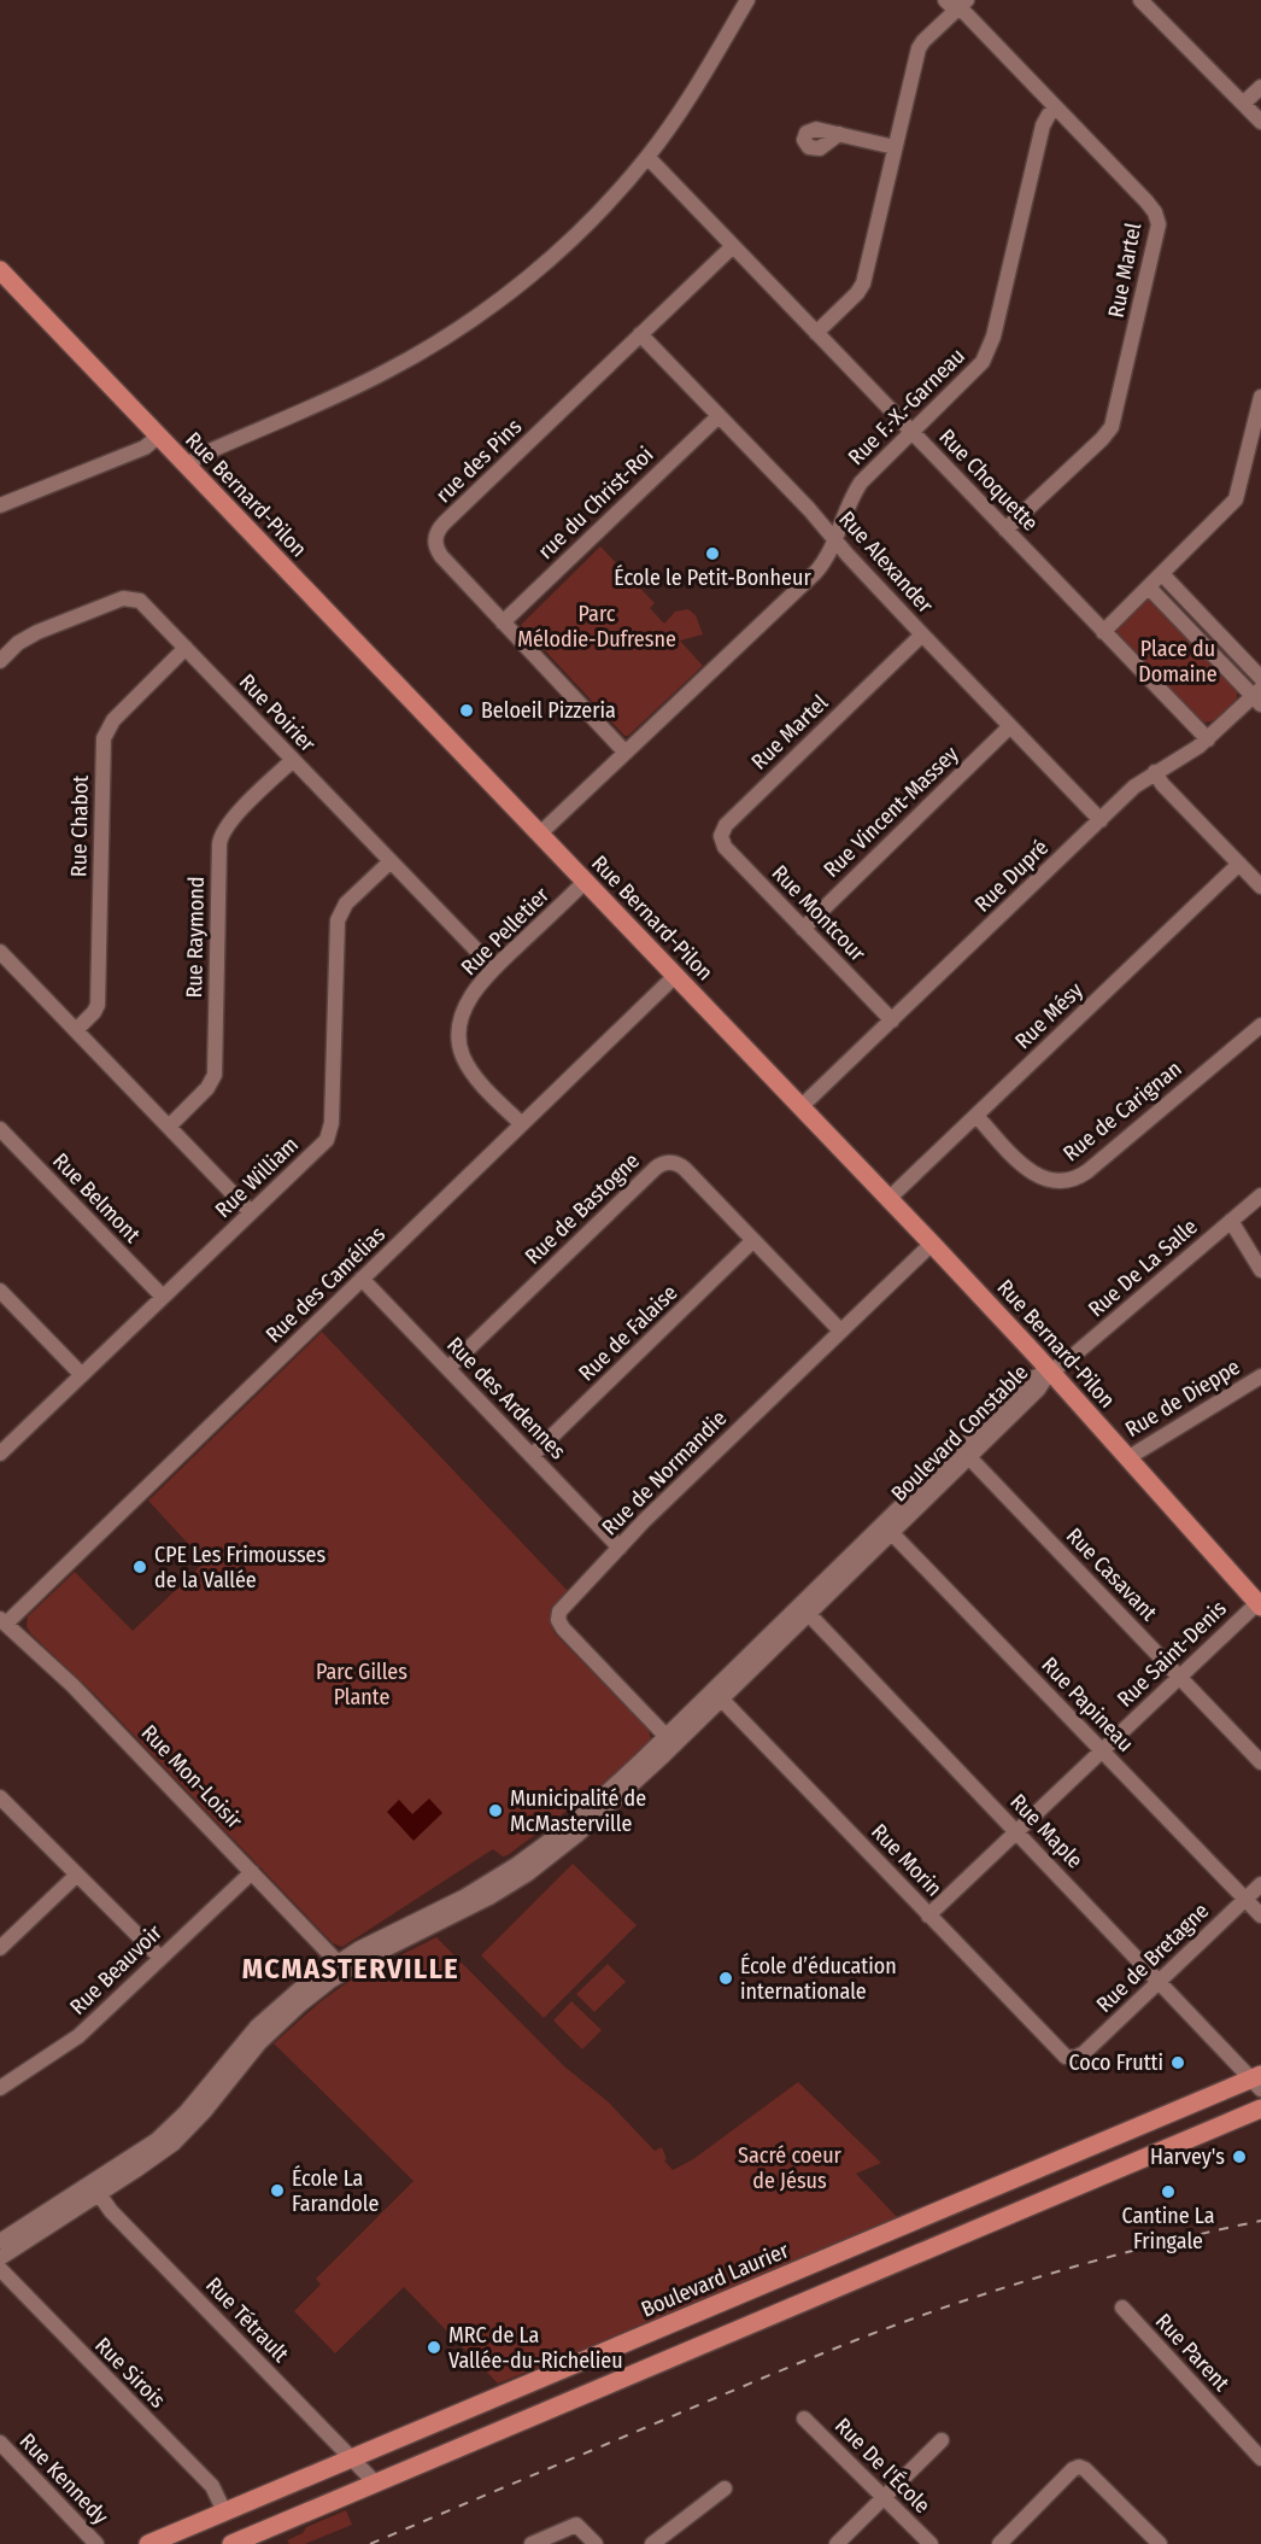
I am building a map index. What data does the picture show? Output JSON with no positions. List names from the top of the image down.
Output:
{
  "streets": {
    "main road": ["Rue Bernard-Pilon", "Boulevard Laurier"],
    "street": [
      "Rue Martel",
      "Rue F.-X.-Garneau",
      "rue des Pins",
      "Rue Choquette",
      "rue du Christ-Roi",
      "Rue Alexander",
      "Rue Poirier",
      "Rue Vincent-Massey",
      "Rue Chabot",
      "Rue Dupré",
      "Rue Montcour",
      "Rue Pelletier",
      "Rue Raymond",
      "Rue Mésy",
      "Rue de Carignan",
      "Rue William",
      "Rue Belmont",
      "Rue de Bastogne",
      "Rue De La Salle",
      "Rue des Camélias",
      "Rue de Falaise",
      "Rue des Ardennes",
      "Rue de Dieppe",
      "Boulevard Constable",
      "Rue de Normandie",
      "Rue Casavant",
      "Rue Saint-Denis",
      "Rue Papineau",
      "Rue Mon-Loisir",
      "Rue Maple",
      "Rue Morin",
      "Rue de Bretagne",
      "Rue Beauvoir",
      "Rue Tétrault",
      "Rue Parent",
      "Rue Sirois",
      "Rue De l'École",
      "Rue Kennedy"
    ]
  },
  "crossings": [
    ["Rue Martel", "Rue F.-X.-Garneau"],
    ["Rue Martel", "Rue Choquette"],
    ["Rue Martel", "Rue Alexander"],
    ["Rue Martel", "Rue Montcour"],
    ["Rue F.-X.-Garneau", "rue des Pins"],
    ["Rue F.-X.-Garneau", "Rue Choquette"],
    ["Rue F.-X.-Garneau", "Rue Bernard-Pilon"],
    ["Rue F.-X.-Garneau", "Rue Alexander"],
    ["rue des Pins", "Rue Choquette"],
    ["rue des Pins", "rue du Christ-Roi"],
    ["rue des Pins", "Rue Alexander"],
    ["Rue Choquette", "Rue Dupré"],
    ["Rue Bernard-Pilon", "Rue Dupré"],
    ["Rue Bernard-Pilon", "Rue Pelletier"],
    ["Rue Bernard-Pilon", "Rue Mésy"],
    ["Rue Bernard-Pilon", "Rue De La Salle"],
    ["Rue Bernard-Pilon", "Rue des Camélias"],
    ["Rue Bernard-Pilon", "Rue de Dieppe"],
    ["Rue Bernard-Pilon", "Boulevard Constable"],
    ["Rue Bernard-Pilon", "Rue de Normandie"],
    ["Rue Bernard-Pilon", "Rue Saint-Denis"],
    ["rue du Christ-Roi", "Rue Alexander"],
    ["Rue Alexander", "Rue Vincent-Massey"],
    ["Rue Alexander", "Rue Dupré"],
    ["Rue Poirier", "Rue Chabot"],
    ["Rue Poirier", "Rue Pelletier"],
    ["Rue Poirier", "Rue Raymond"],
    ["Rue Poirier", "Rue William"],
    ["Rue Vincent-Massey", "Rue Montcour"],
    ["Rue Dupré", "Rue Montcour"],
    ["Rue Pelletier", "Rue des Camélias"],
    ["Rue Mésy", "Rue de Carignan"],
    ["Rue William", "Rue Belmont"],
    ["Rue de Bastogne", "Rue de Falaise"],
    ["Rue de Bastogne", "Rue des Ardennes"],
    ["Rue de Bastogne", "Rue de Normandie"],
    ["Rue De La Salle", "Boulevard Constable"],
    ["Rue des Camélias", "Rue des Ardennes"],
    ["Rue des Camélias", "Rue Mon-Loisir"],
    ["Rue de Falaise", "Rue des Ardennes"],
    ["Rue des Ardennes", "Rue de Normandie"],
    ["Boulevard Constable", "Rue de Normandie"],
    ["Boulevard Constable", "Rue Casavant"],
    ["Boulevard Constable", "Rue Papineau"],
    ["Boulevard Constable", "Rue Mon-Loisir"],
    ["Boulevard Constable", "Rue Maple"],
    ["Boulevard Constable", "Rue Morin"],
    ["Boulevard Constable", "Rue Tétrault"],
    ["Rue Casavant", "Rue Saint-Denis"],
    ["Rue Saint-Denis", "Rue Papineau"],
    ["Rue Saint-Denis", "Rue Maple"],
    ["Rue Saint-Denis", "Rue Morin"],
    ["Rue Papineau", "Rue de Bretagne"],
    ["Rue Mon-Loisir", "Rue Beauvoir"],
    ["Rue Maple", "Rue de Bretagne"],
    ["Rue Maple", "Boulevard Laurier"],
    ["Rue Morin", "Rue de Bretagne"],
    ["Boulevard Laurier", "Rue Tétrault"],
    ["Boulevard Laurier", "Rue Sirois"]
  ],
  "districts": ["MCMASTERVILLE"],
  "parks": [
    "Parc Mélodie-Dufresne",
    "Place du Domaine",
    "Parc Gilles Plante",
    "Sacré coeur de Jésus"
  ],
  "places": [
    "École le Petit-Bonheur",
    "Beloeil Pizzeria",
    "CPE Les Frimousses de la Vallée",
    "Municipalité de McMasterville",
    "École d’éducation internationale",
    "Coco Frutti",
    "Harvey's",
    "École La Farandole",
    "Cantine La Fringale",
    "MRC de La Vallée-du-Richelieu"
  ]
}
